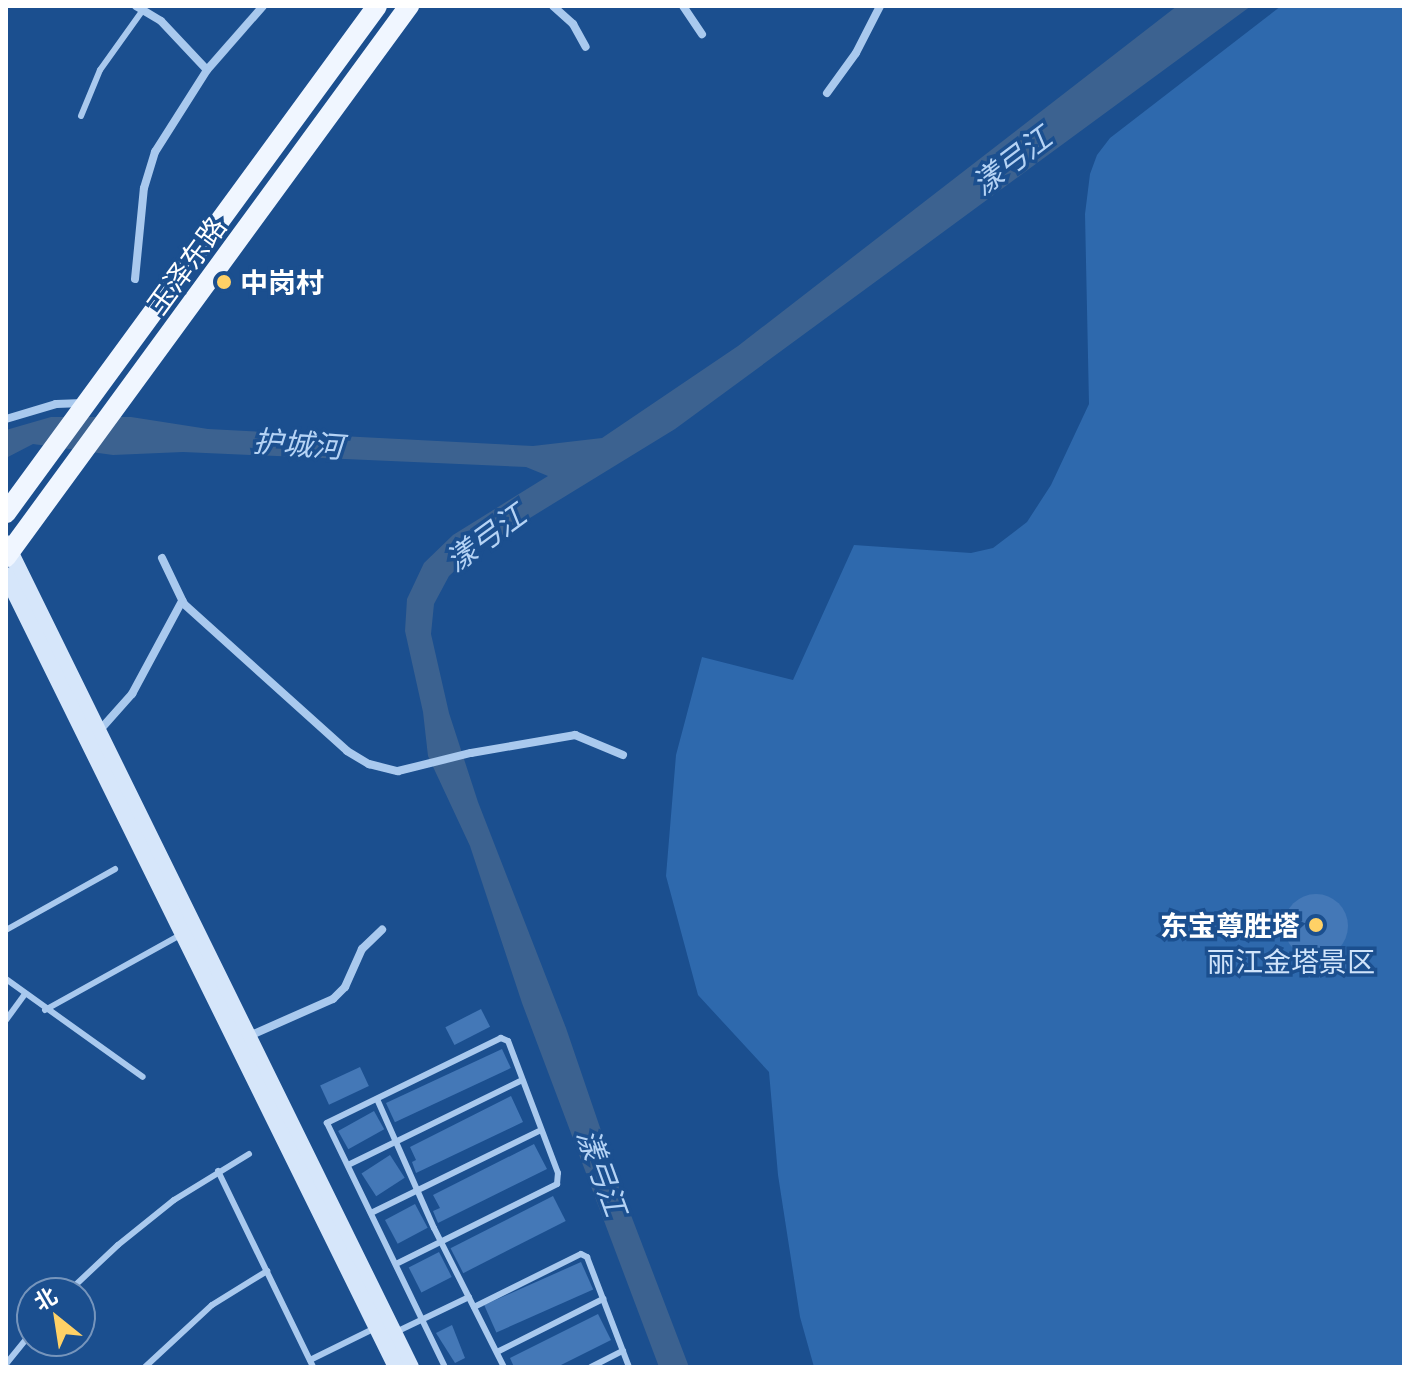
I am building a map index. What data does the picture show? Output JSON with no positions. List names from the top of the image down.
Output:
{
  "streets": {
    "main road": ["玉泽东路"]
  },
  "water": ["漾弓江", "护城河"],
  "parks": ["丽江金塔景区"],
  "places": ["中岗村", "东宝尊胜塔"],
  "north": "top left"
}
